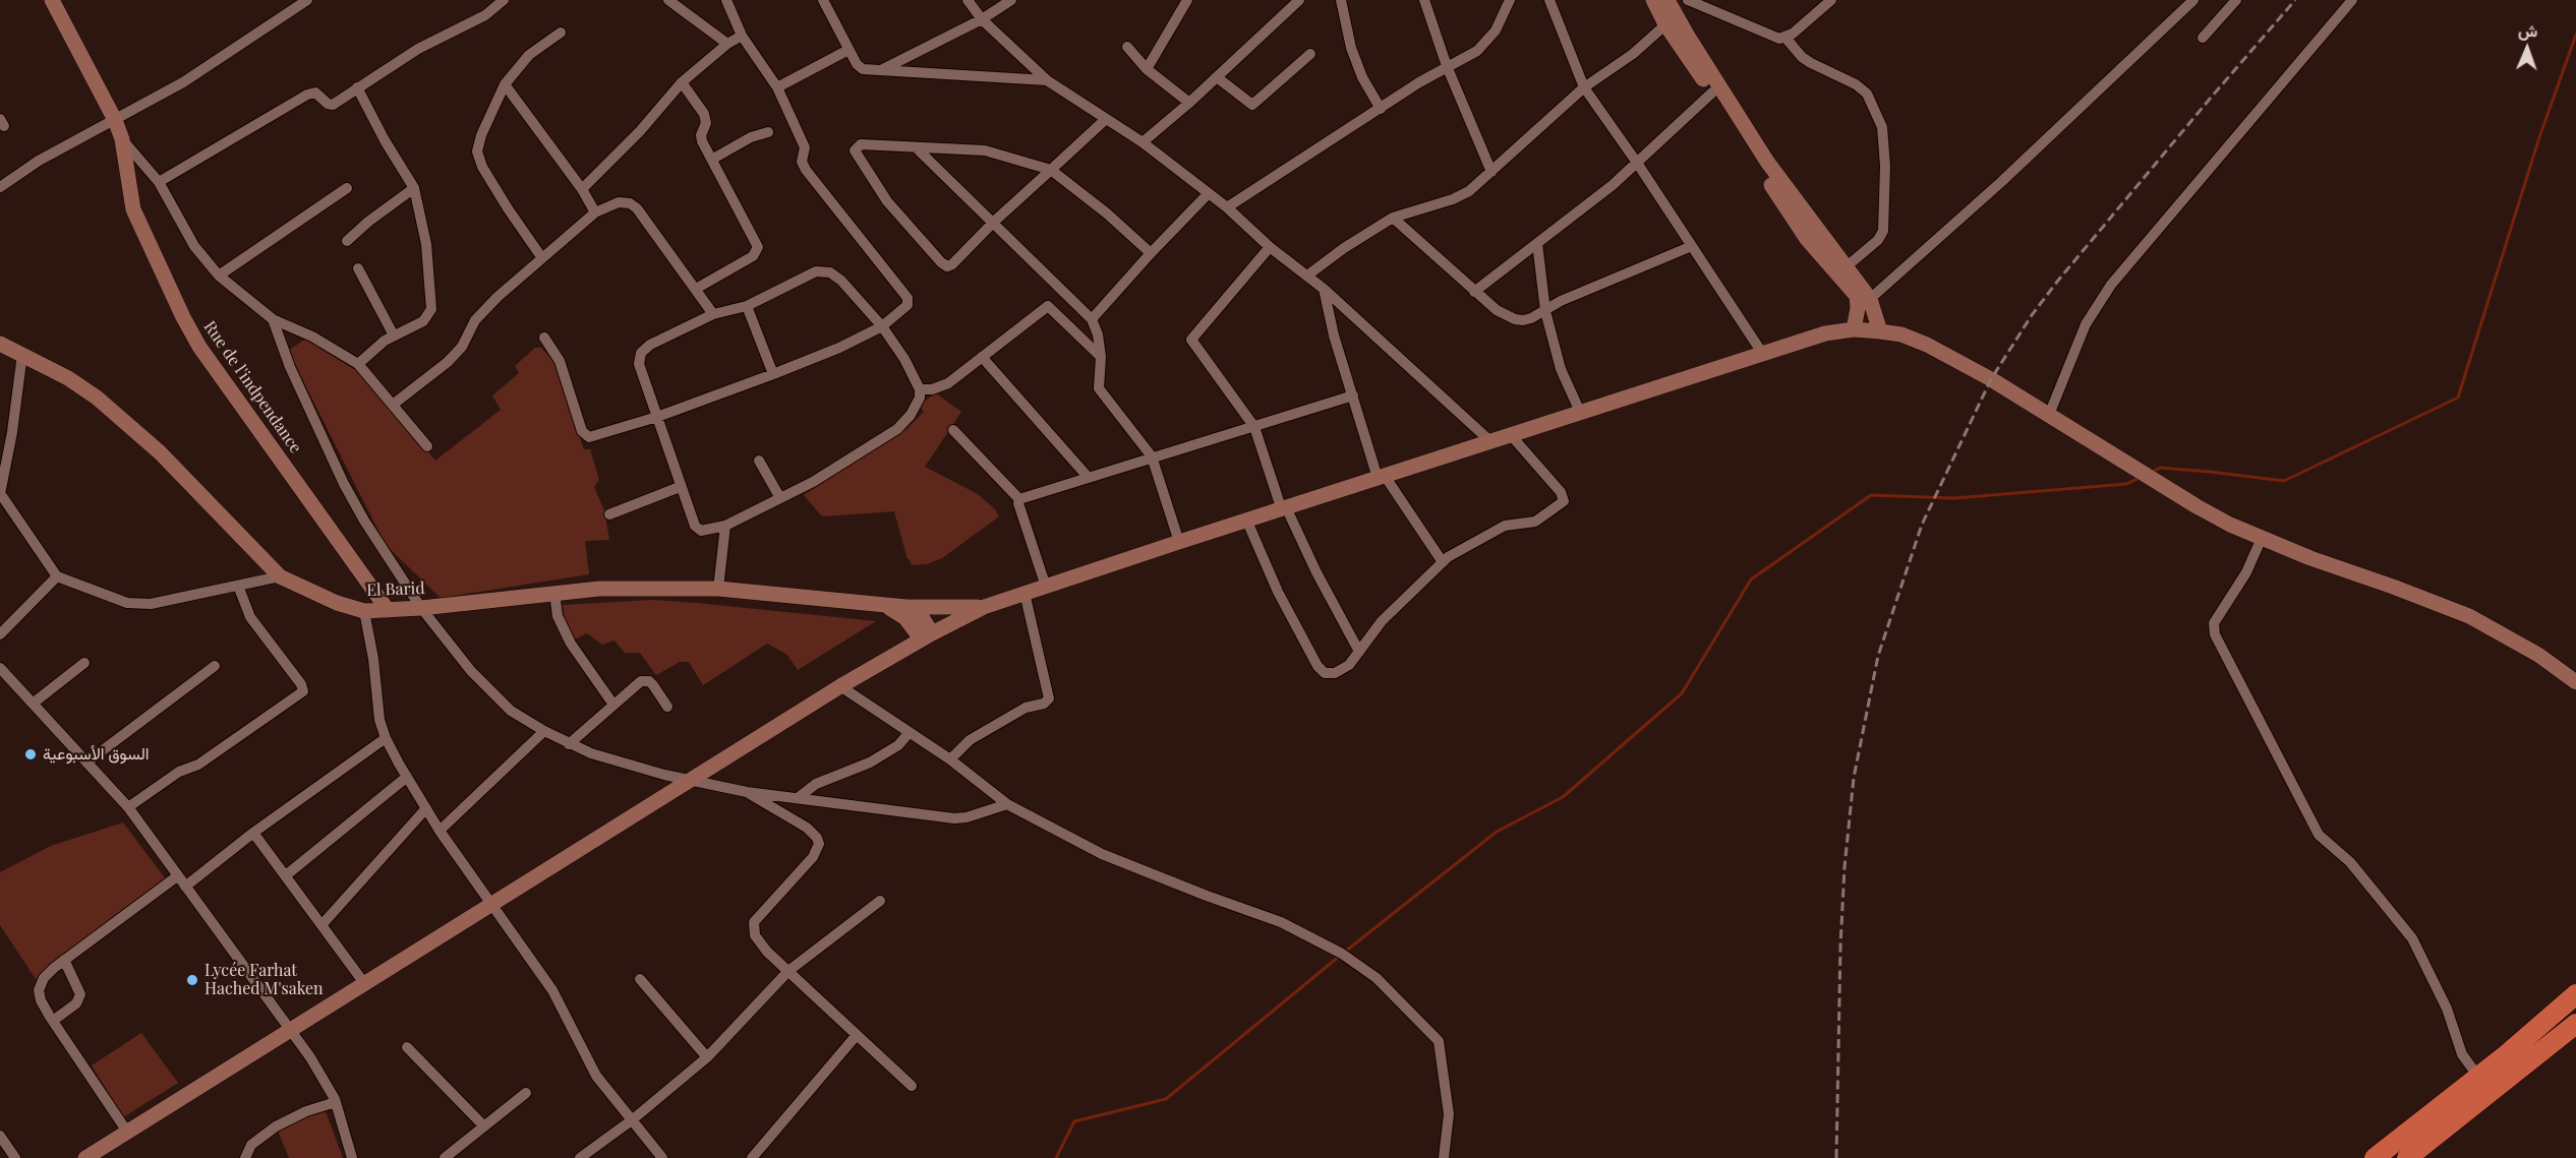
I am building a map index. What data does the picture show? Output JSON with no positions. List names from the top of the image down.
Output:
{
  "streets": {
    "main road": ["Rue de l'indpendance", "El Barid"]
  },
  "crossings": [
    ["Rue de l'indpendance", "El Barid"]
  ],
  "places": ["السوق اﻷسبوعية", "Lycée Farhat Hached M'saken"],
  "north": "top"
}
